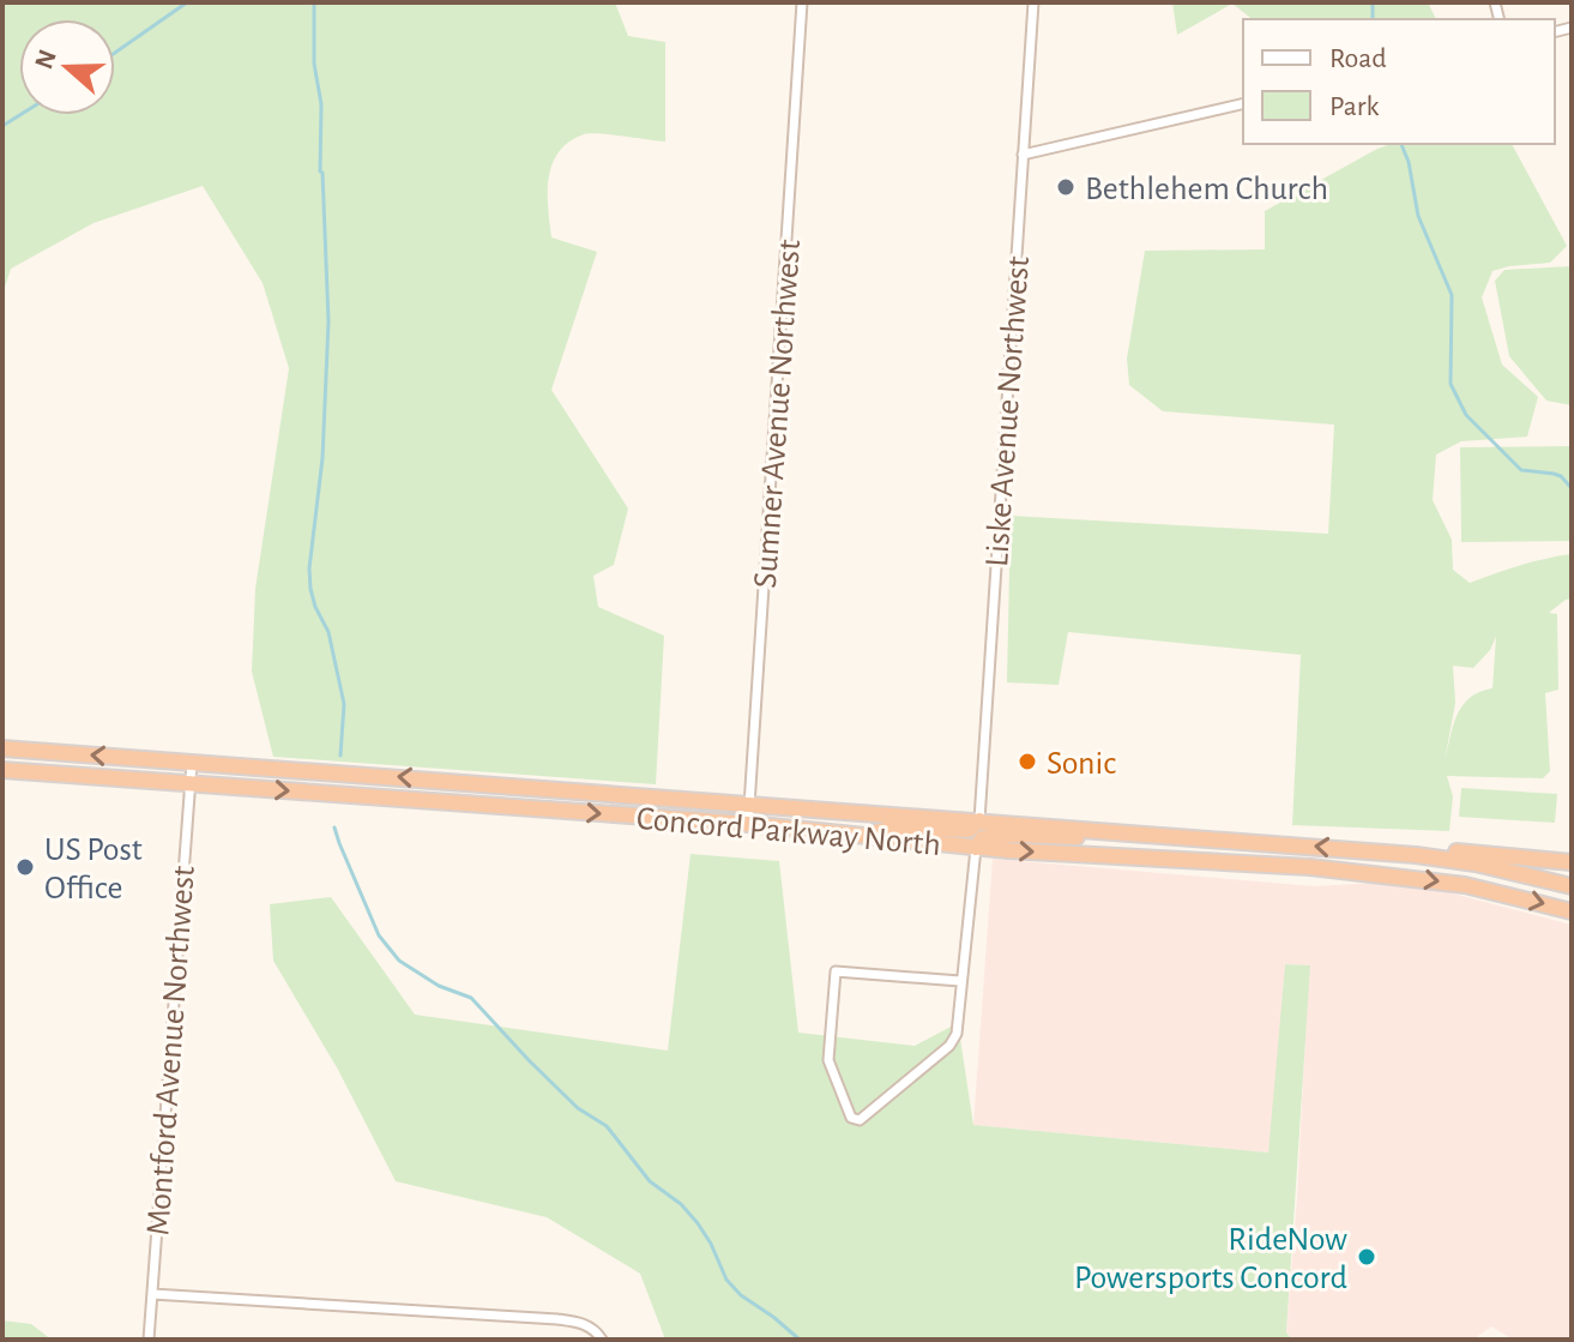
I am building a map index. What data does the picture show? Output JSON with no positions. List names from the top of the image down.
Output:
{
  "streets": {
    "highway": ["Concord Parkway North"],
    "street": ["Liske Avenue Northwest", "Sumner Avenue Northwest", "Montford Avenue Northwest"]
  },
  "crossings": [
    ["Liske Avenue Northwest", "Concord Parkway North"],
    ["Sumner Avenue Northwest", "Concord Parkway North"],
    ["Concord Parkway North", "Montford Avenue Northwest"]
  ],
  "places": [
    "Bethlehem Church",
    "Sonic",
    "US Post Office",
    "RideNow Powersports Concord"
  ],
  "legend": ["Road", "Park"],
  "north": "left"
}
